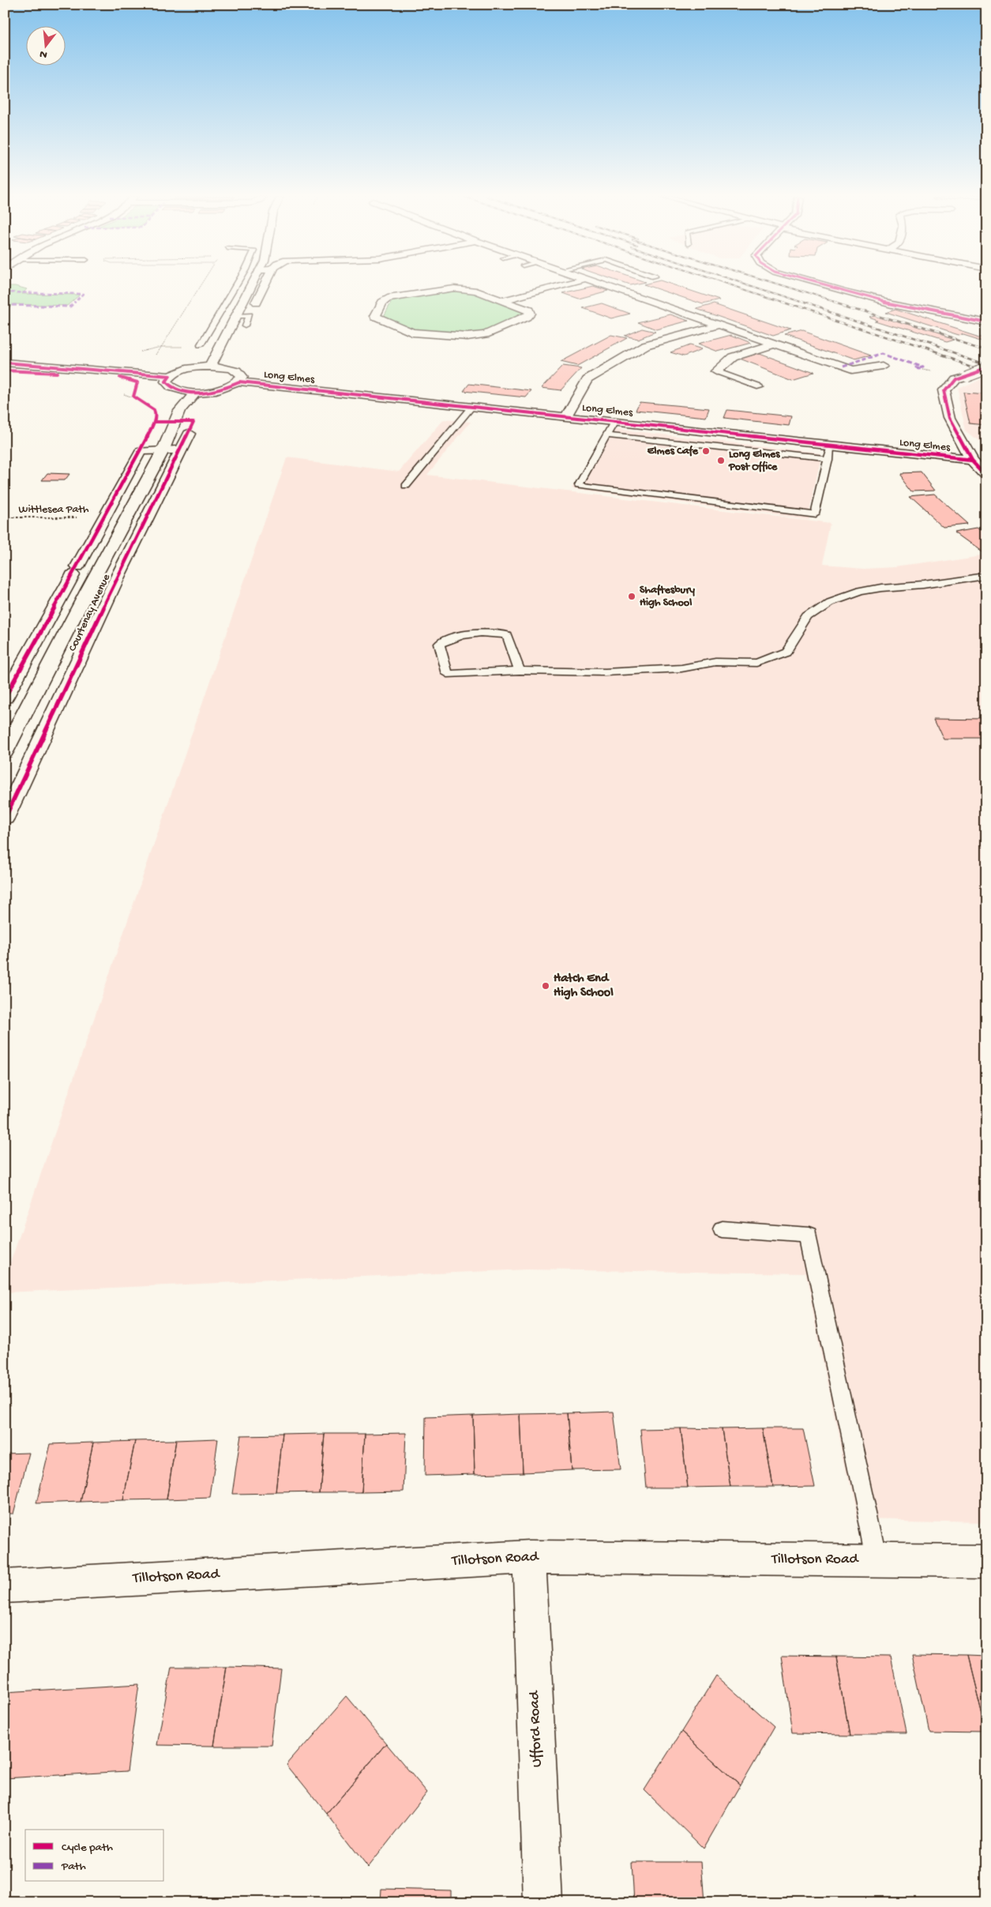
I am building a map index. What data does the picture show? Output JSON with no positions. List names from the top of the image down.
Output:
{
  "streets": {
    "street": [
      "Long Elmes",
      "Courtenay Avenue",
      "Tillotson Road",
      "Ufford Road"
    ],
    "path": ["Wittlesea Path"]
  },
  "crossings": [
    ["Tillotson Road", "Ufford Road"]
  ],
  "places": [
    "Elmes Cafe",
    "Long Elmes Post Office",
    "Shaftesbury High School",
    "Hatch End High School"
  ],
  "legend": ["Cycle path", "Path"],
  "north": "bottom"
}
